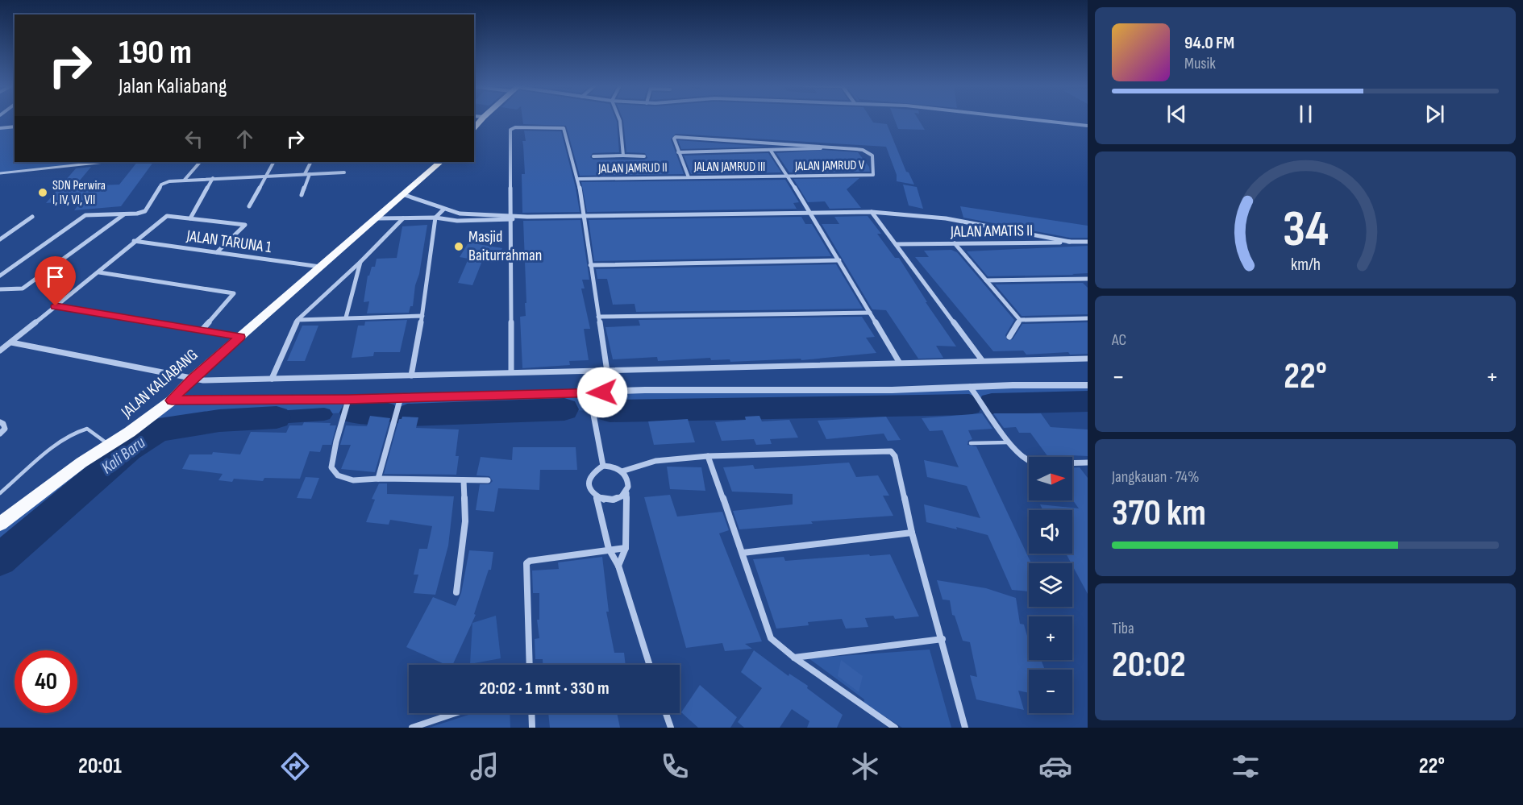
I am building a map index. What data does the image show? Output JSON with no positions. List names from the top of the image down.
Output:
{
  "streets": {
    "main road": ["JALAN KALIABANG"],
    "street": [
      "JALAN JAMRUD V",
      "JALAN JAMRUD III",
      "JALAN JAMRUD II",
      "JALAN AMATIS II",
      "JALAN TARUNA 1"
    ]
  },
  "crossings": [
    ["JALAN JAMRUD V", "JALAN JAMRUD III"],
    ["JALAN JAMRUD III", "JALAN JAMRUD II"],
    ["JALAN TARUNA 1", "JALAN KALIABANG"]
  ],
  "water": ["Kali Baru"],
  "places": ["SDN Perwira I, IV, VI, VII", "Masjid Baiturrahman"],
  "north": "right",
  "page": {
    "turn": ["190 m", "Jalan Kaliabang"],
    "song": ["94.0 FM", "Musik"],
    "tile": [
      "AC",
      ["Jangkauan · 74%", "370 km"],
      ["Tiba", "20:02"]
    ],
    "heat": ["−", "22°", "+"],
    "map_buttons": ["+", "−"],
    "limit": "40",
    "trip": "20:02 · 1 mnt · 330 m",
    "tabs": ["20:01", "22°"],
    "gauge": ["34", "km/h"]
  }
}
